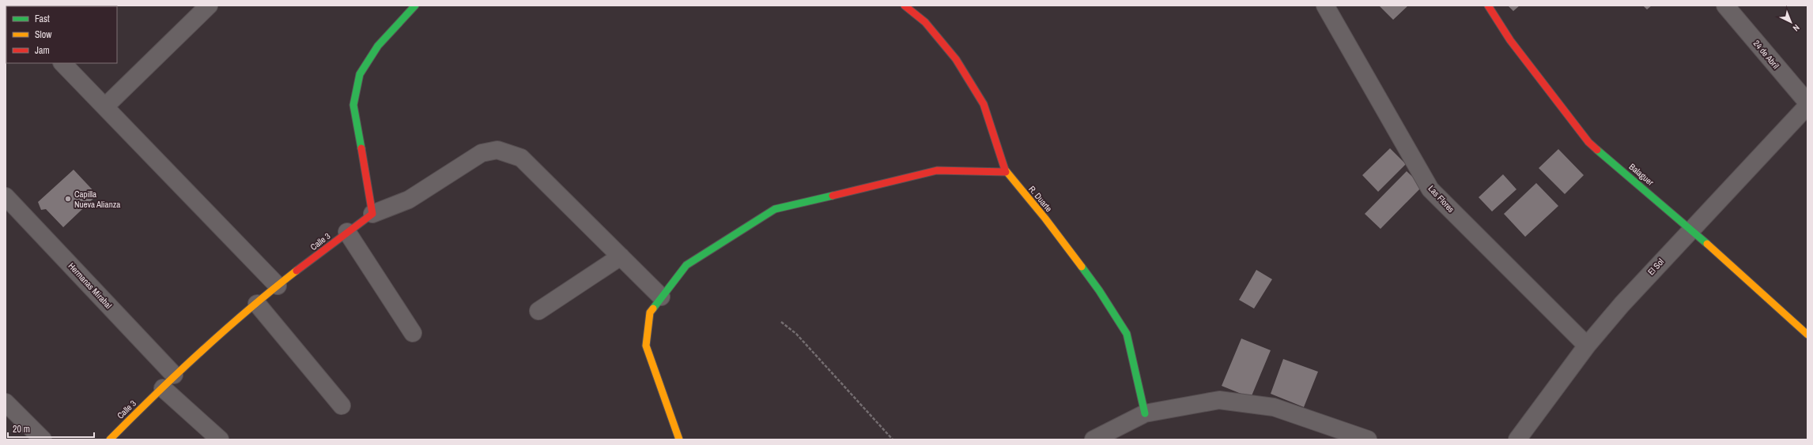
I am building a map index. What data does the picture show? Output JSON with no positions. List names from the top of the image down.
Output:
{
  "streets": {
    "street": [
      "24 de Abril",
      "Balaguer",
      "R. Duarte",
      "Las Flores",
      "Calle 3",
      "El Sol",
      "Hermanas Mirabal"
    ]
  },
  "crossings": [
    ["Balaguer", "El Sol"],
    ["Las Flores", "El Sol"],
    ["Calle 3", "Hermanas Mirabal"]
  ],
  "places": ["Capilla Nueva Alianza"],
  "legend": ["Fast", "Slow", "Jam"],
  "scale_bar": "20 m",
  "north": "bottom right"
}
